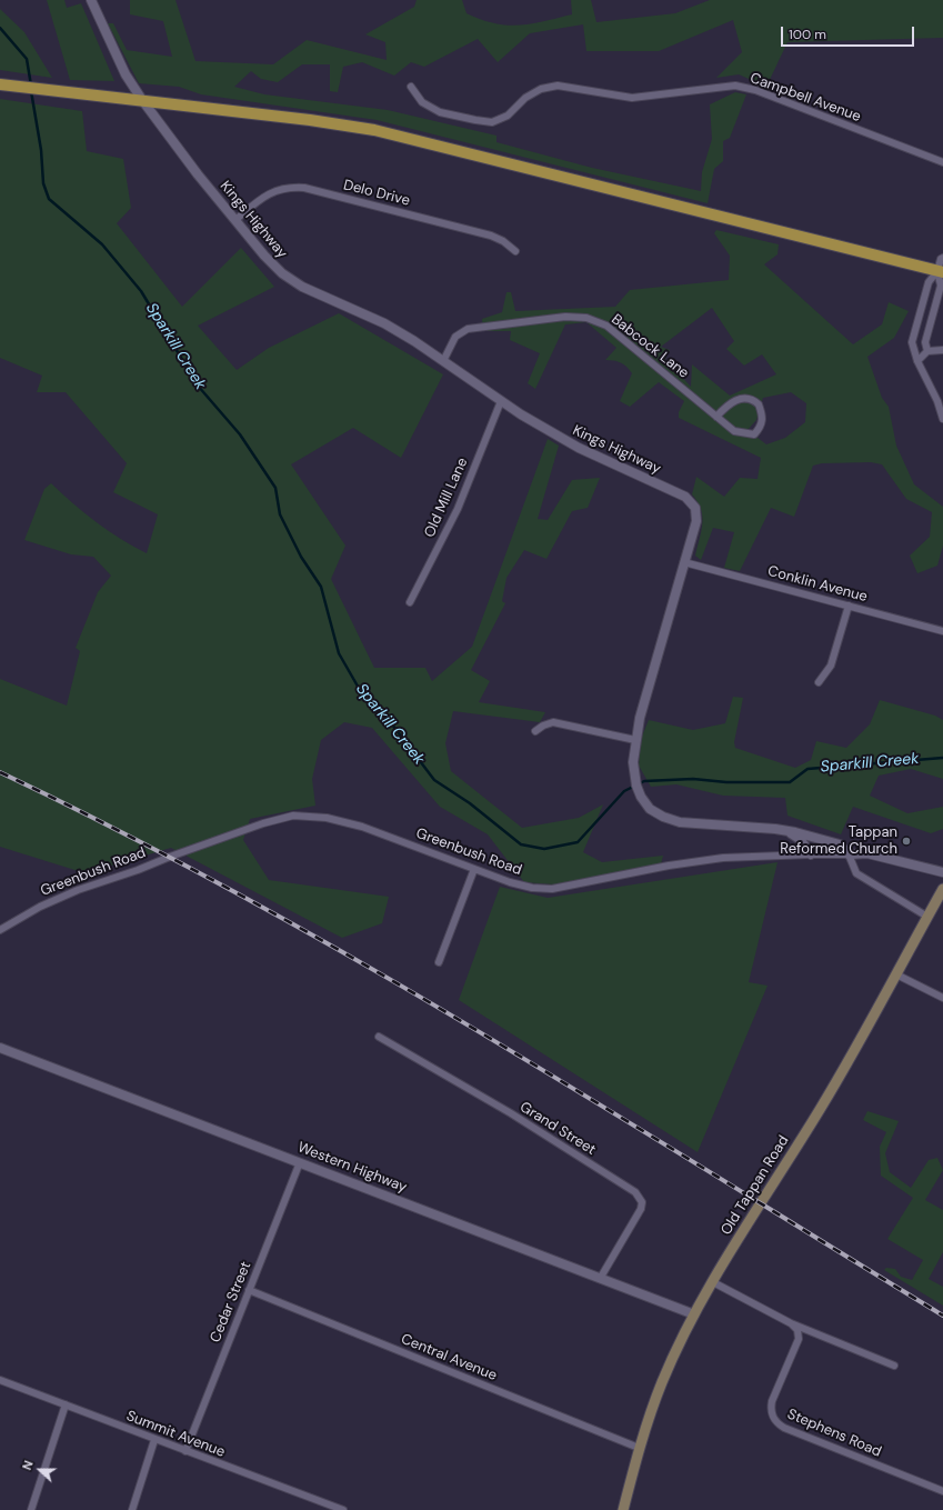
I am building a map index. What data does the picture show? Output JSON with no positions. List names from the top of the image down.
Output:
{
  "streets": {
    "main road": ["Old Tappan Road"],
    "street": [
      "Campbell Avenue",
      "Delo Drive",
      "Kings Highway",
      "Babcock Lane",
      "Old Mill Lane",
      "Conklin Avenue",
      "Greenbush Road",
      "Grand Street",
      "Western Highway",
      "Cedar Street",
      "Central Avenue",
      "Stephens Road",
      "Summit Avenue"
    ]
  },
  "crossings": [
    ["Delo Drive", "Kings Highway"],
    ["Kings Highway", "Babcock Lane"],
    ["Kings Highway", "Old Mill Lane"],
    ["Kings Highway", "Conklin Avenue"],
    ["Kings Highway", "Greenbush Road"],
    ["Grand Street", "Western Highway"],
    ["Western Highway", "Old Tappan Road"],
    ["Western Highway", "Cedar Street"],
    ["Old Tappan Road", "Central Avenue"],
    ["Cedar Street", "Central Avenue"],
    ["Cedar Street", "Summit Avenue"]
  ],
  "water": ["Sparkill Creek"],
  "places": ["Tappan Reformed Church"],
  "scale_bar": "100 m",
  "north": "left"
}
